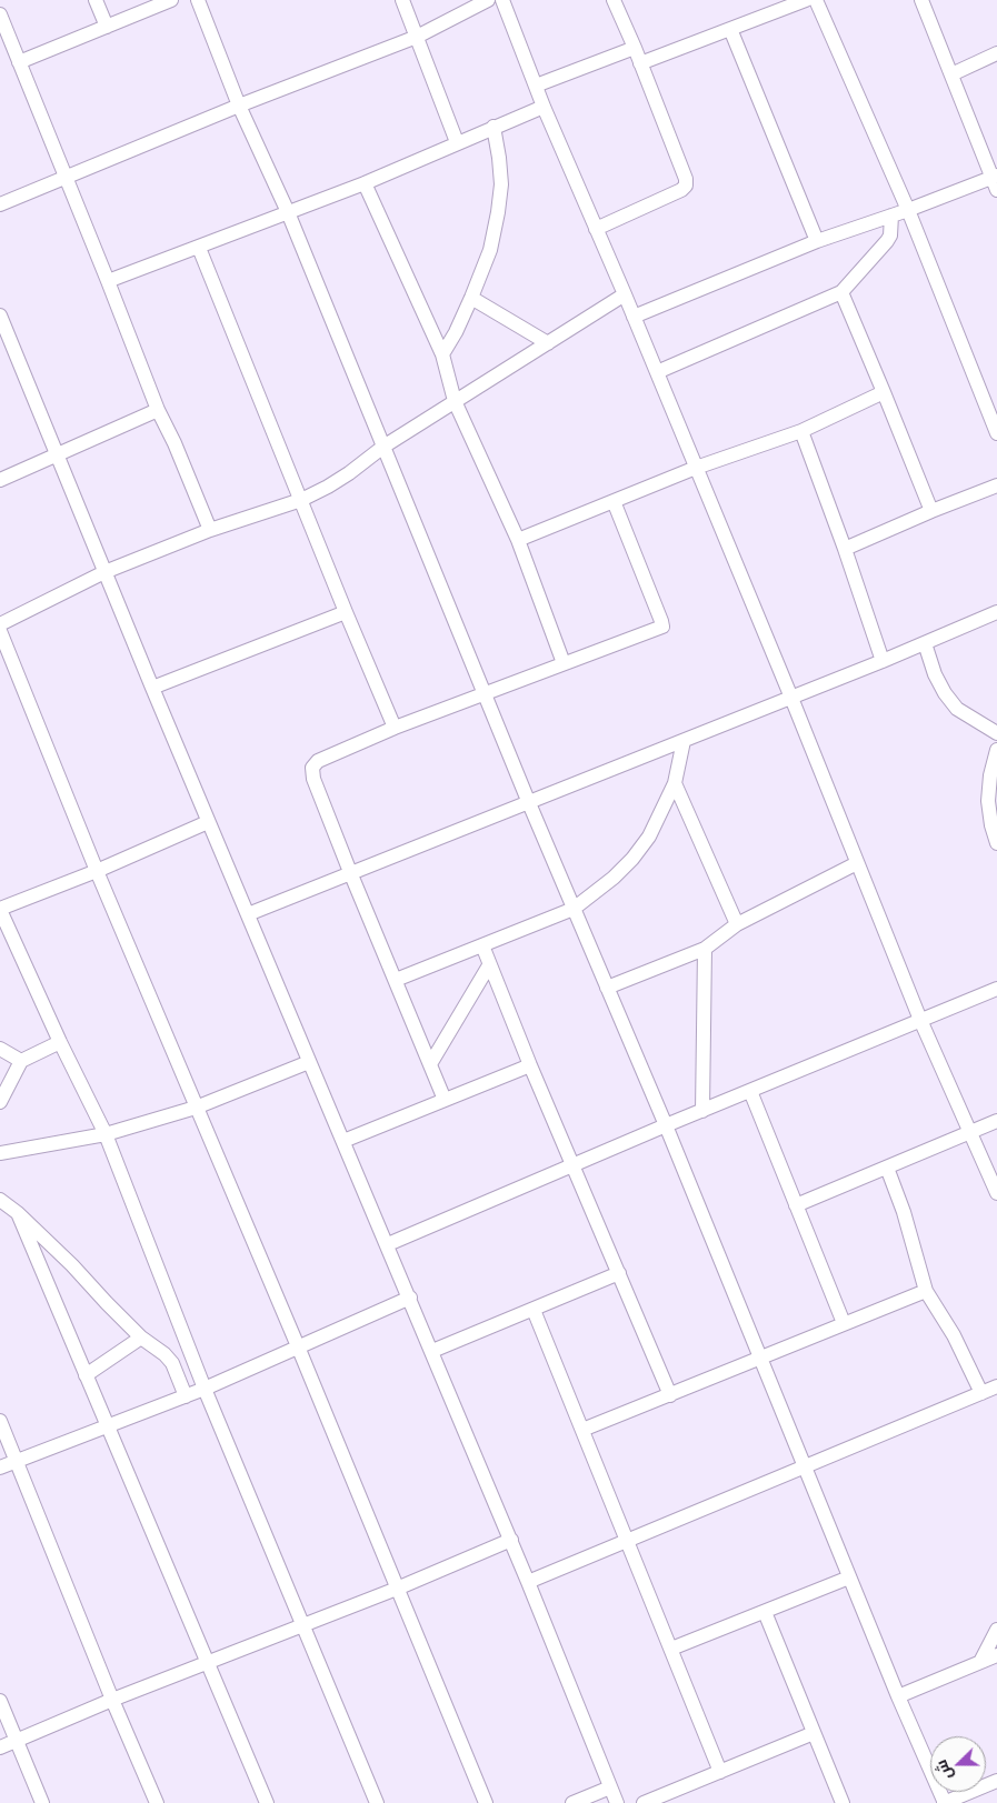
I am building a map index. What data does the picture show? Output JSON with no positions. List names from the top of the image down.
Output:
{
  "north": "left"
}
